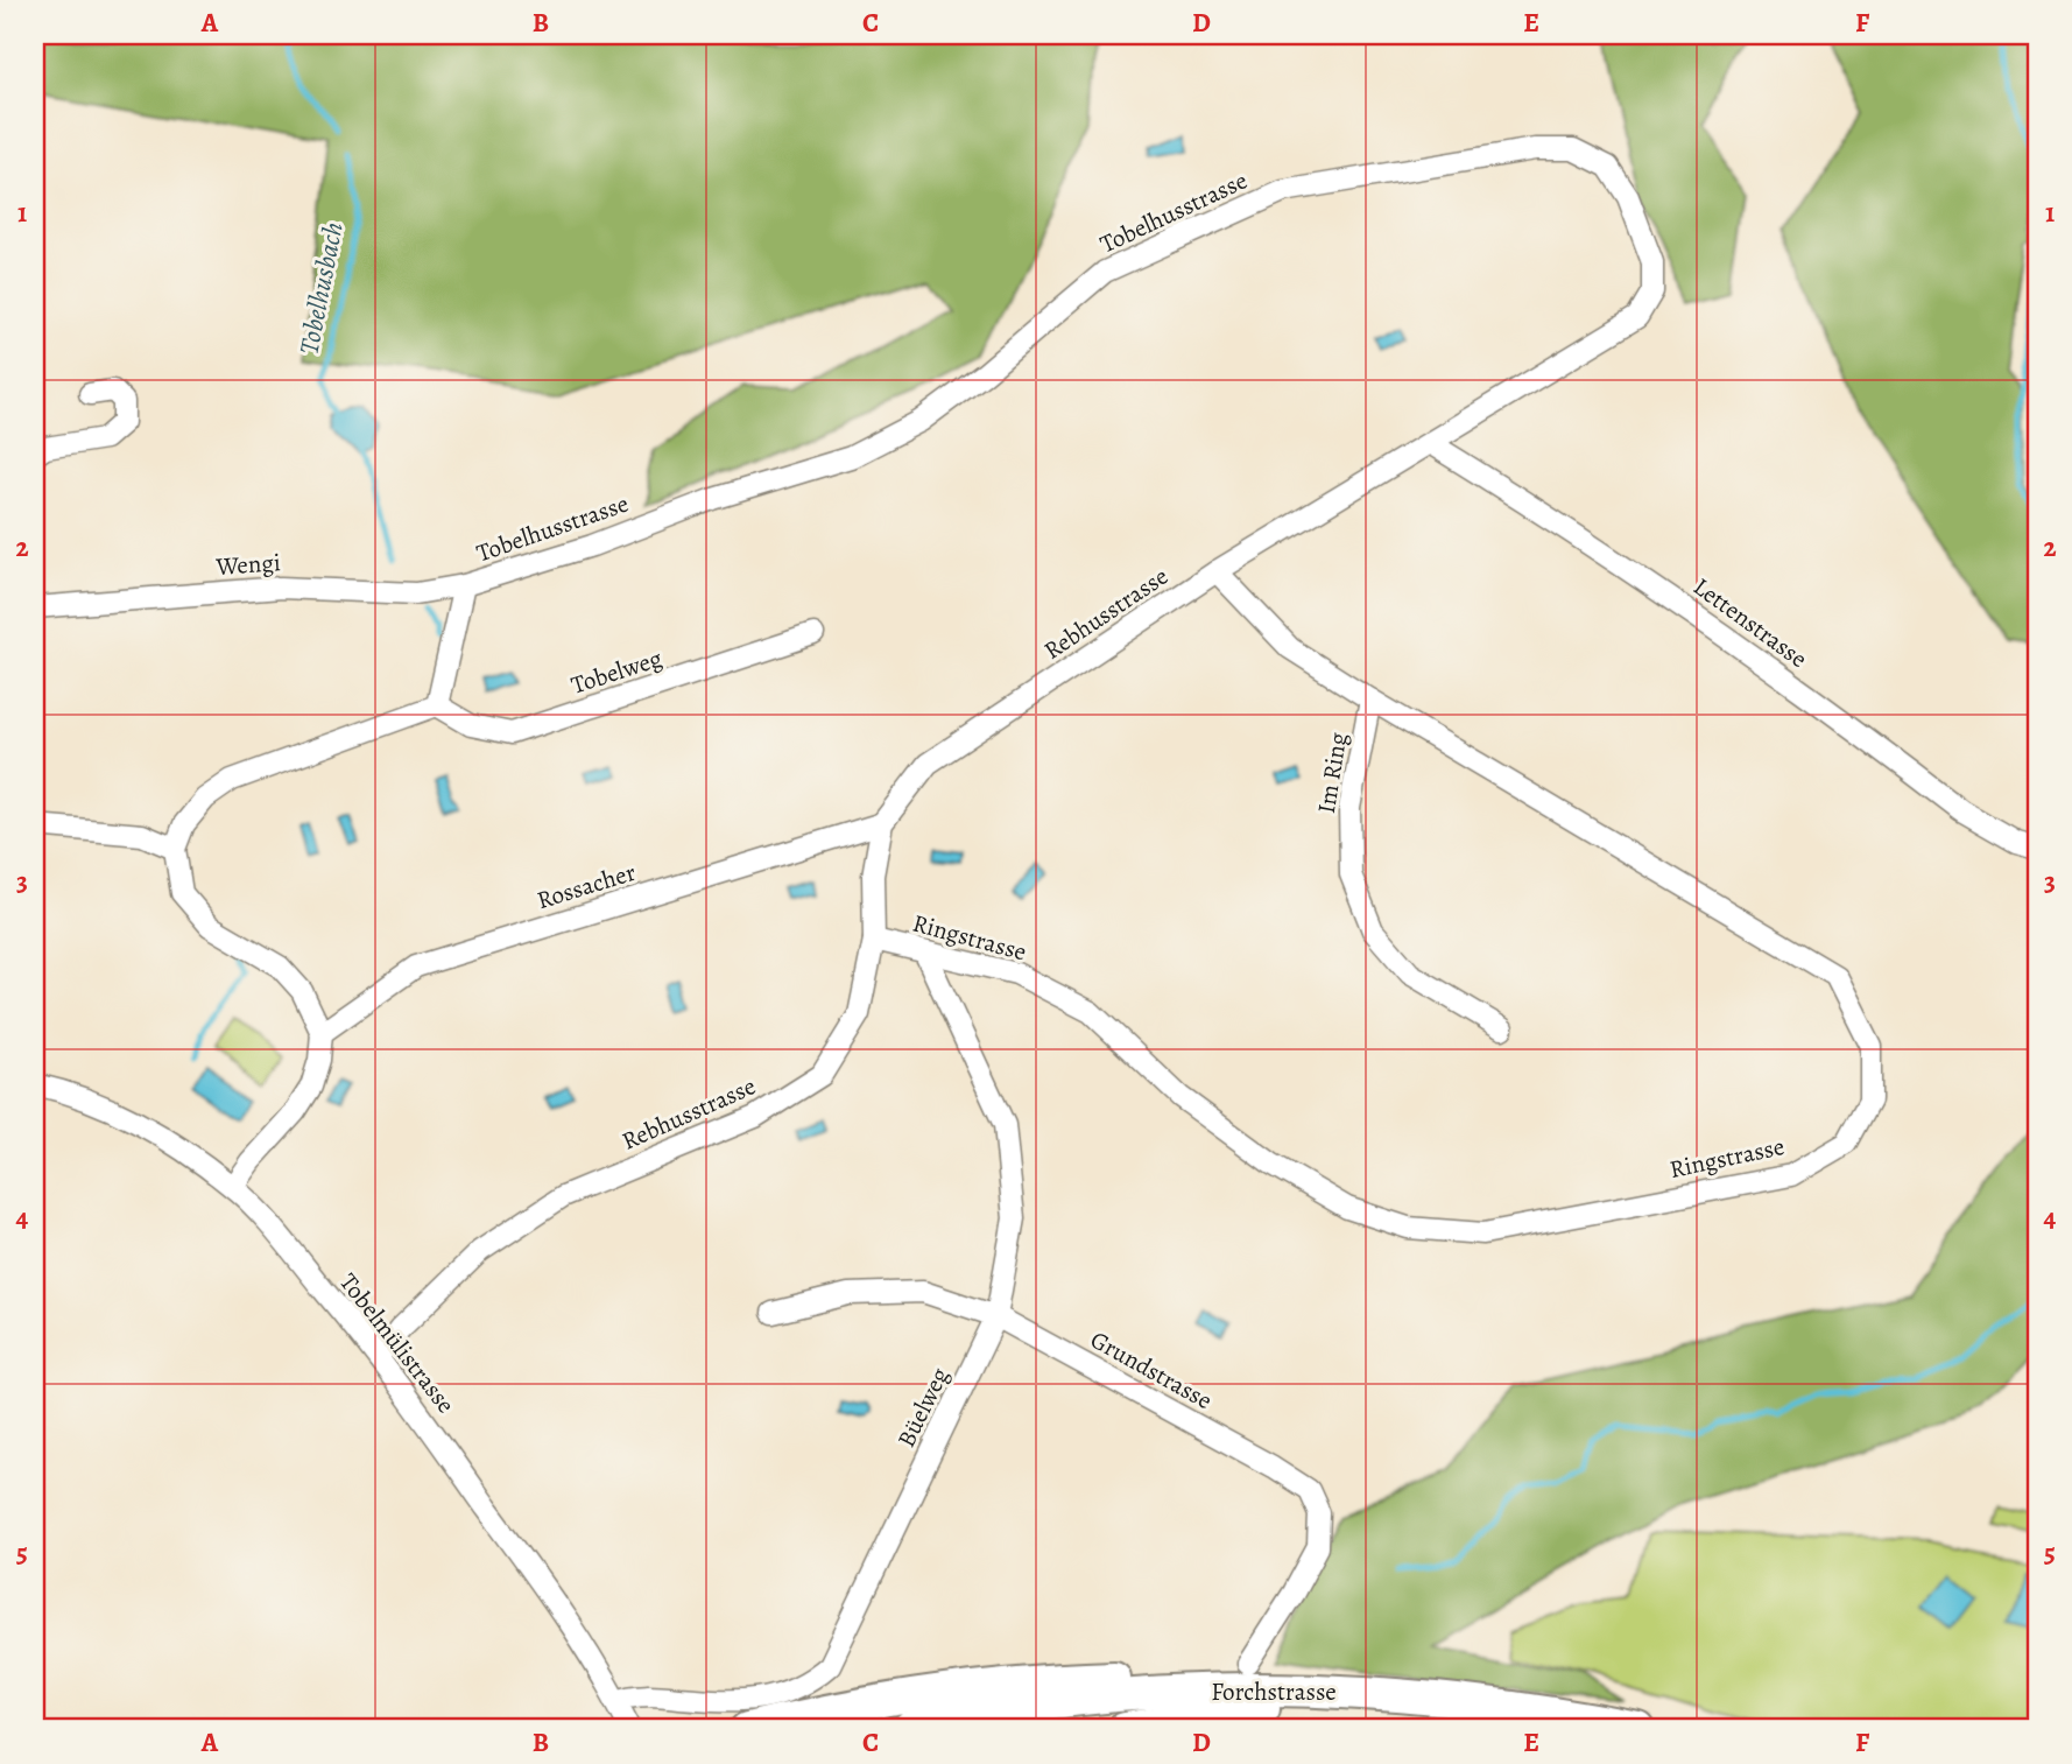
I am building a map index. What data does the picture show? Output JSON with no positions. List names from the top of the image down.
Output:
{
  "streets": {
    "highway": ["Forchstrasse"],
    "street": [
      "Tobelhusstrasse",
      "Wengi",
      "Rebhusstrasse",
      "Lettenstrasse",
      "Tobelweg",
      "Im Ring",
      "Rossacher",
      "Ringstrasse",
      "Tobelmülistrasse",
      "Grundstrasse",
      "Büelweg"
    ]
  },
  "crossings": [
    ["Tobelhusstrasse", "Wengi"],
    ["Tobelhusstrasse", "Rebhusstrasse"],
    ["Tobelhusstrasse", "Tobelweg"],
    ["Rebhusstrasse", "Lettenstrasse"],
    ["Rebhusstrasse", "Rossacher"],
    ["Rebhusstrasse", "Ringstrasse"],
    ["Rebhusstrasse", "Tobelmülistrasse"],
    ["Im Ring", "Ringstrasse"],
    ["Ringstrasse", "Büelweg"],
    ["Tobelmülistrasse", "Büelweg"],
    ["Grundstrasse", "Büelweg"]
  ],
  "water": ["Tobelhusbach"],
  "grid": {
    "columns": [
      "A",
      "B",
      "C",
      "D",
      "E",
      "F"
    ],
    "rows": [
      "1",
      "2",
      "3",
      "4",
      "5"
    ]
  }
}
